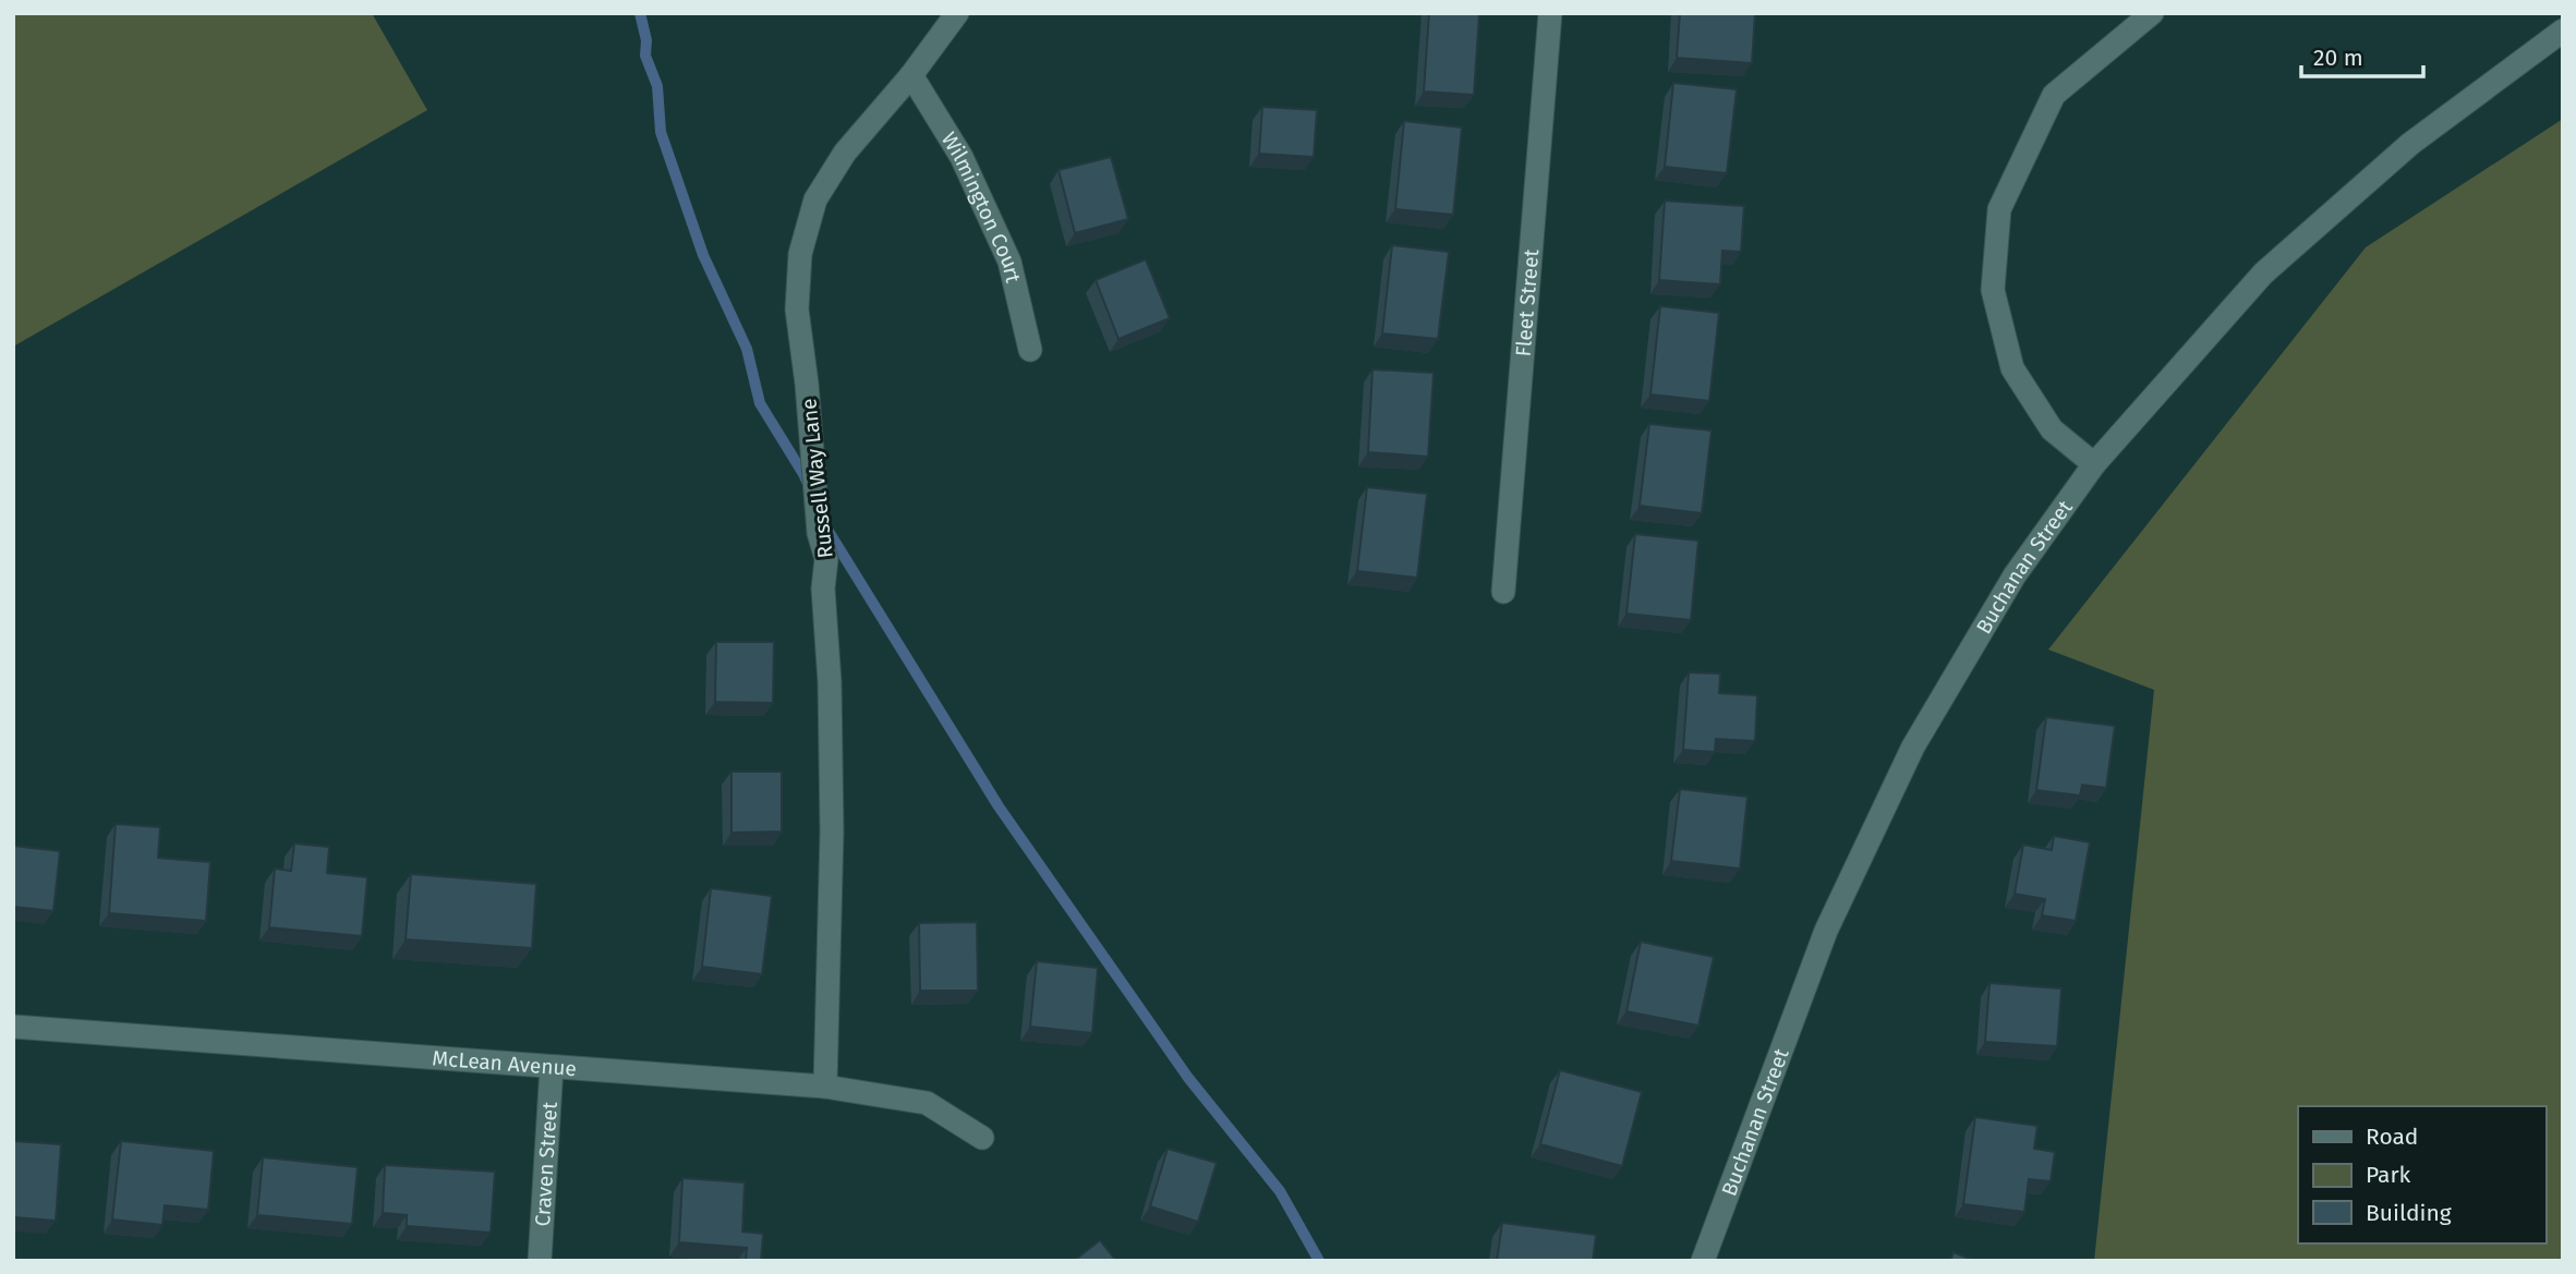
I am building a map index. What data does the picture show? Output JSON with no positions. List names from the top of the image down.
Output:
{
  "streets": {
    "street": [
      "Wilmington Court",
      "Fleet Street",
      "Russell Way Lane",
      "Buchanan Street",
      "McLean Avenue",
      "Craven Street"
    ]
  },
  "crossings": [
    ["Wilmington Court", "Russell Way Lane"],
    ["Russell Way Lane", "McLean Avenue"],
    ["McLean Avenue", "Craven Street"]
  ],
  "legend": ["Road", "Park", "Building"],
  "scale_bar": "20 m"
}
